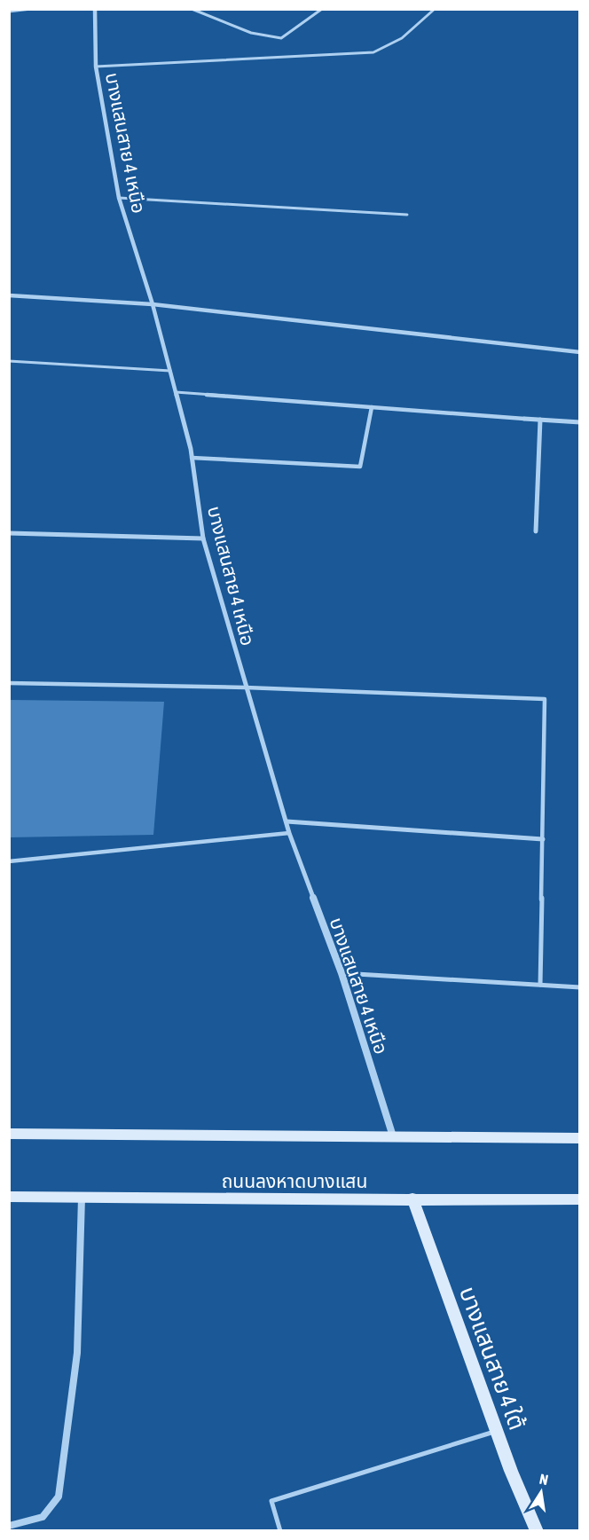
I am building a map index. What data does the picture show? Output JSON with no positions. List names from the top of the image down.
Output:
{
  "streets": {
    "main road": ["ถนนลงหาดบางแสน", "บางแสนสาย 4 ใต้"],
    "street": ["บางแสนสาย 4 เหนือ"]
  },
  "crossings": [
    ["ถนนลงหาดบางแสน", "บางแสนสาย 4 ใต้"]
  ],
  "north": "top"
}
